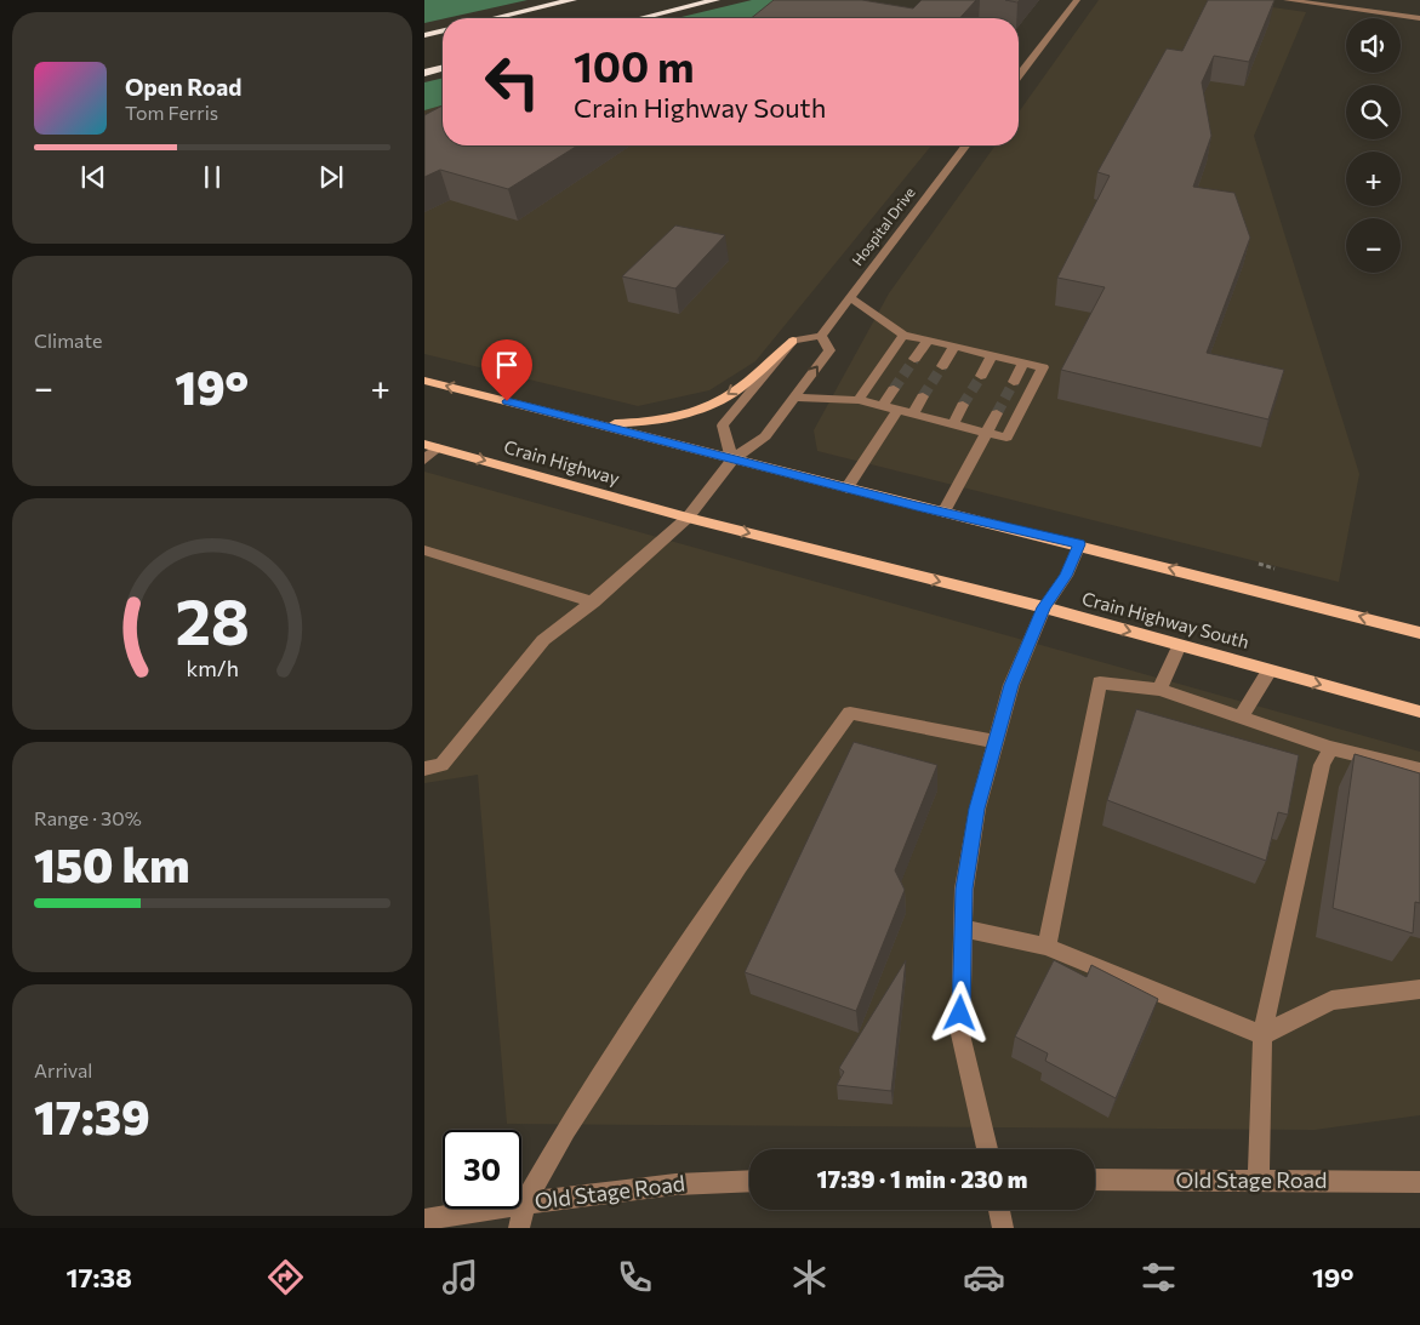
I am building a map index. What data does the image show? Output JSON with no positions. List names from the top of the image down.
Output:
{
  "streets": {
    "main road": ["Crain Highway", "Crain Highway South"],
    "street": ["Hospital Drive", "Old Stage Road"]
  },
  "crossings": [
    ["Crain Highway", "Crain Highway South"]
  ],
  "page": {
    "map_buttons": ["+", "−"],
    "turn": ["100 m", "Crain Highway South"],
    "song": ["Open Road", "Tom Ferris"],
    "tile": [
      "Climate",
      ["Range · 30%", "150 km"],
      ["Arrival", "17:39"]
    ],
    "heat": ["−", "19°", "+"],
    "limit": "30",
    "trip": "17:39 · 1 min · 230 m",
    "tabs": ["17:38", "19°"],
    "gauge": ["28", "km/h"]
  }
}
